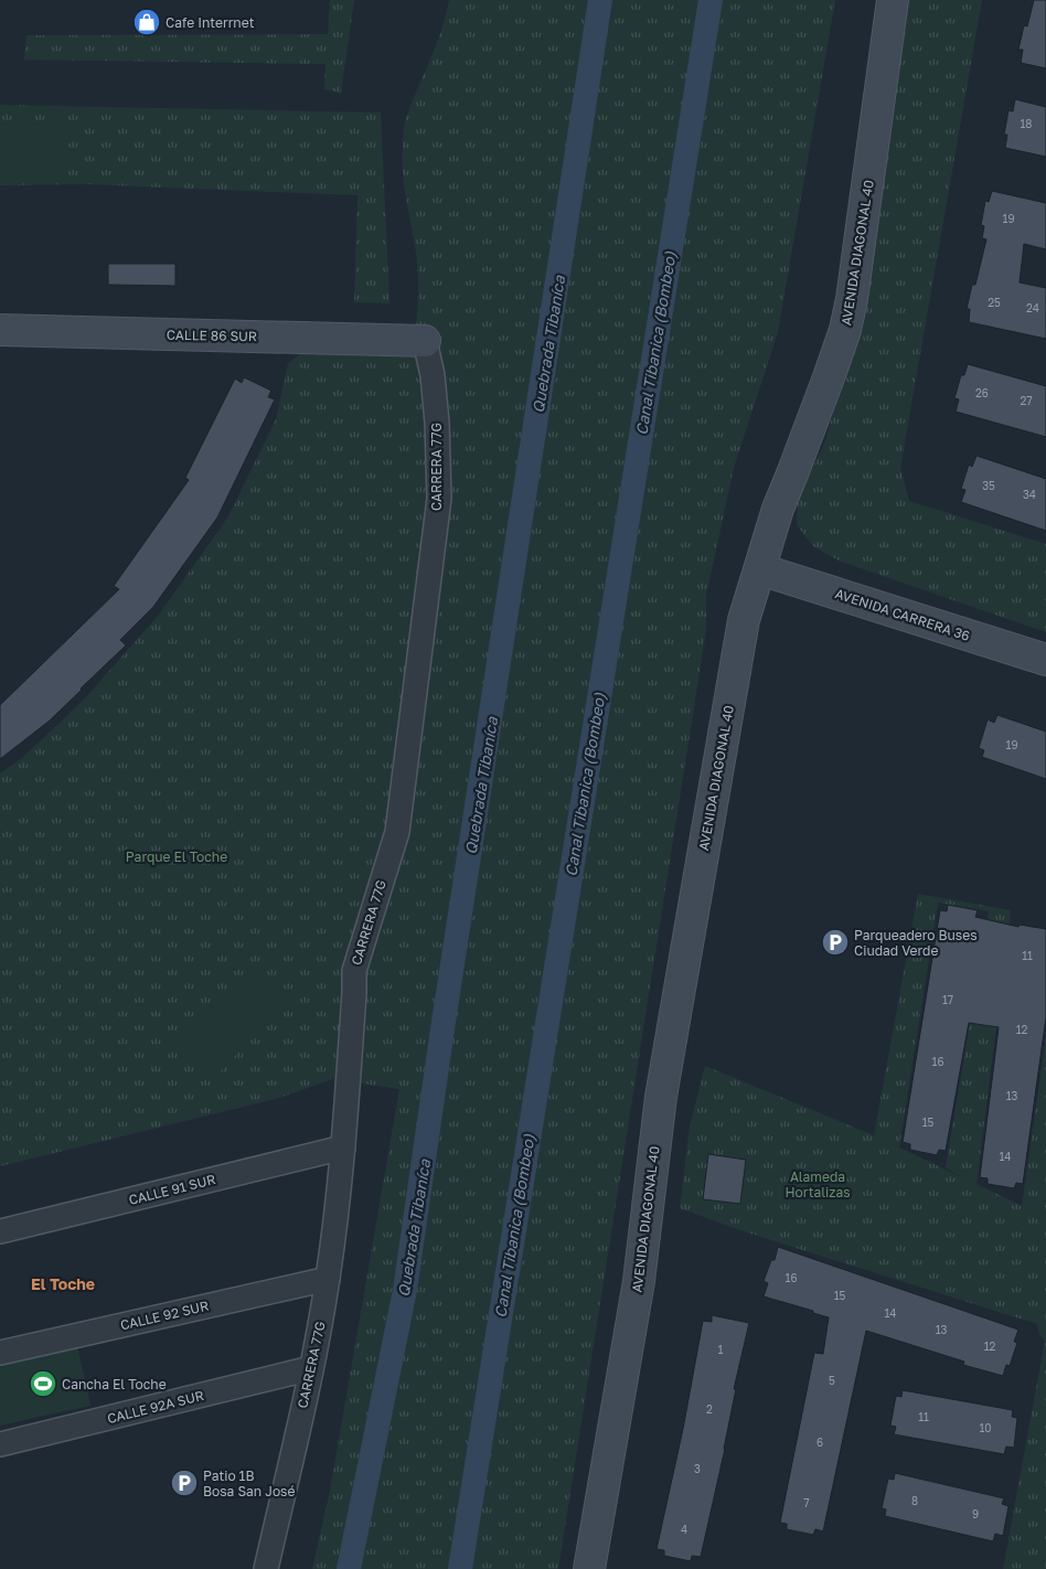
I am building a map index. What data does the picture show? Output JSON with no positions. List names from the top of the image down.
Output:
{
  "streets": {
    "main road": ["AVENIDA DIAGONAL 40", "CALLE 86 SUR", "AVENIDA CARRERA 36"],
    "street": [
      "CARRERA 77G",
      "CALLE 91 SUR",
      "CALLE 92 SUR",
      "CALLE 92A SUR"
    ]
  },
  "crossings": [
    ["AVENIDA DIAGONAL 40", "AVENIDA CARRERA 36"],
    ["CALLE 86 SUR", "CARRERA 77G"],
    ["CARRERA 77G", "CALLE 91 SUR"],
    ["CARRERA 77G", "CALLE 92 SUR"],
    ["CARRERA 77G", "CALLE 92A SUR"]
  ],
  "districts": ["El Toche"],
  "water": ["Canal Tibanica (Bombeo)", "Quebrada Tibaníca"],
  "parks": ["Parque El Toche", "Alameda Hortalizas"],
  "places": {
    "shop": ["Cafe Interrnet"],
    "parking": ["Parqueadero Buses Ciudad Verde", "Patio 1B Bosa San José"],
    "sports": ["Cancha El Toche"]
  },
  "house_numbers": [
    "18",
    "19",
    "25",
    "24",
    "26",
    "27",
    "35",
    "34",
    "19",
    "11",
    "17",
    "12",
    "16",
    "13",
    "15",
    "14",
    "16",
    "15",
    "14",
    "13",
    "12",
    "1",
    "5",
    "2",
    "11",
    "10",
    "6",
    "3",
    "8",
    "7",
    "9",
    "4"
  ]
}
